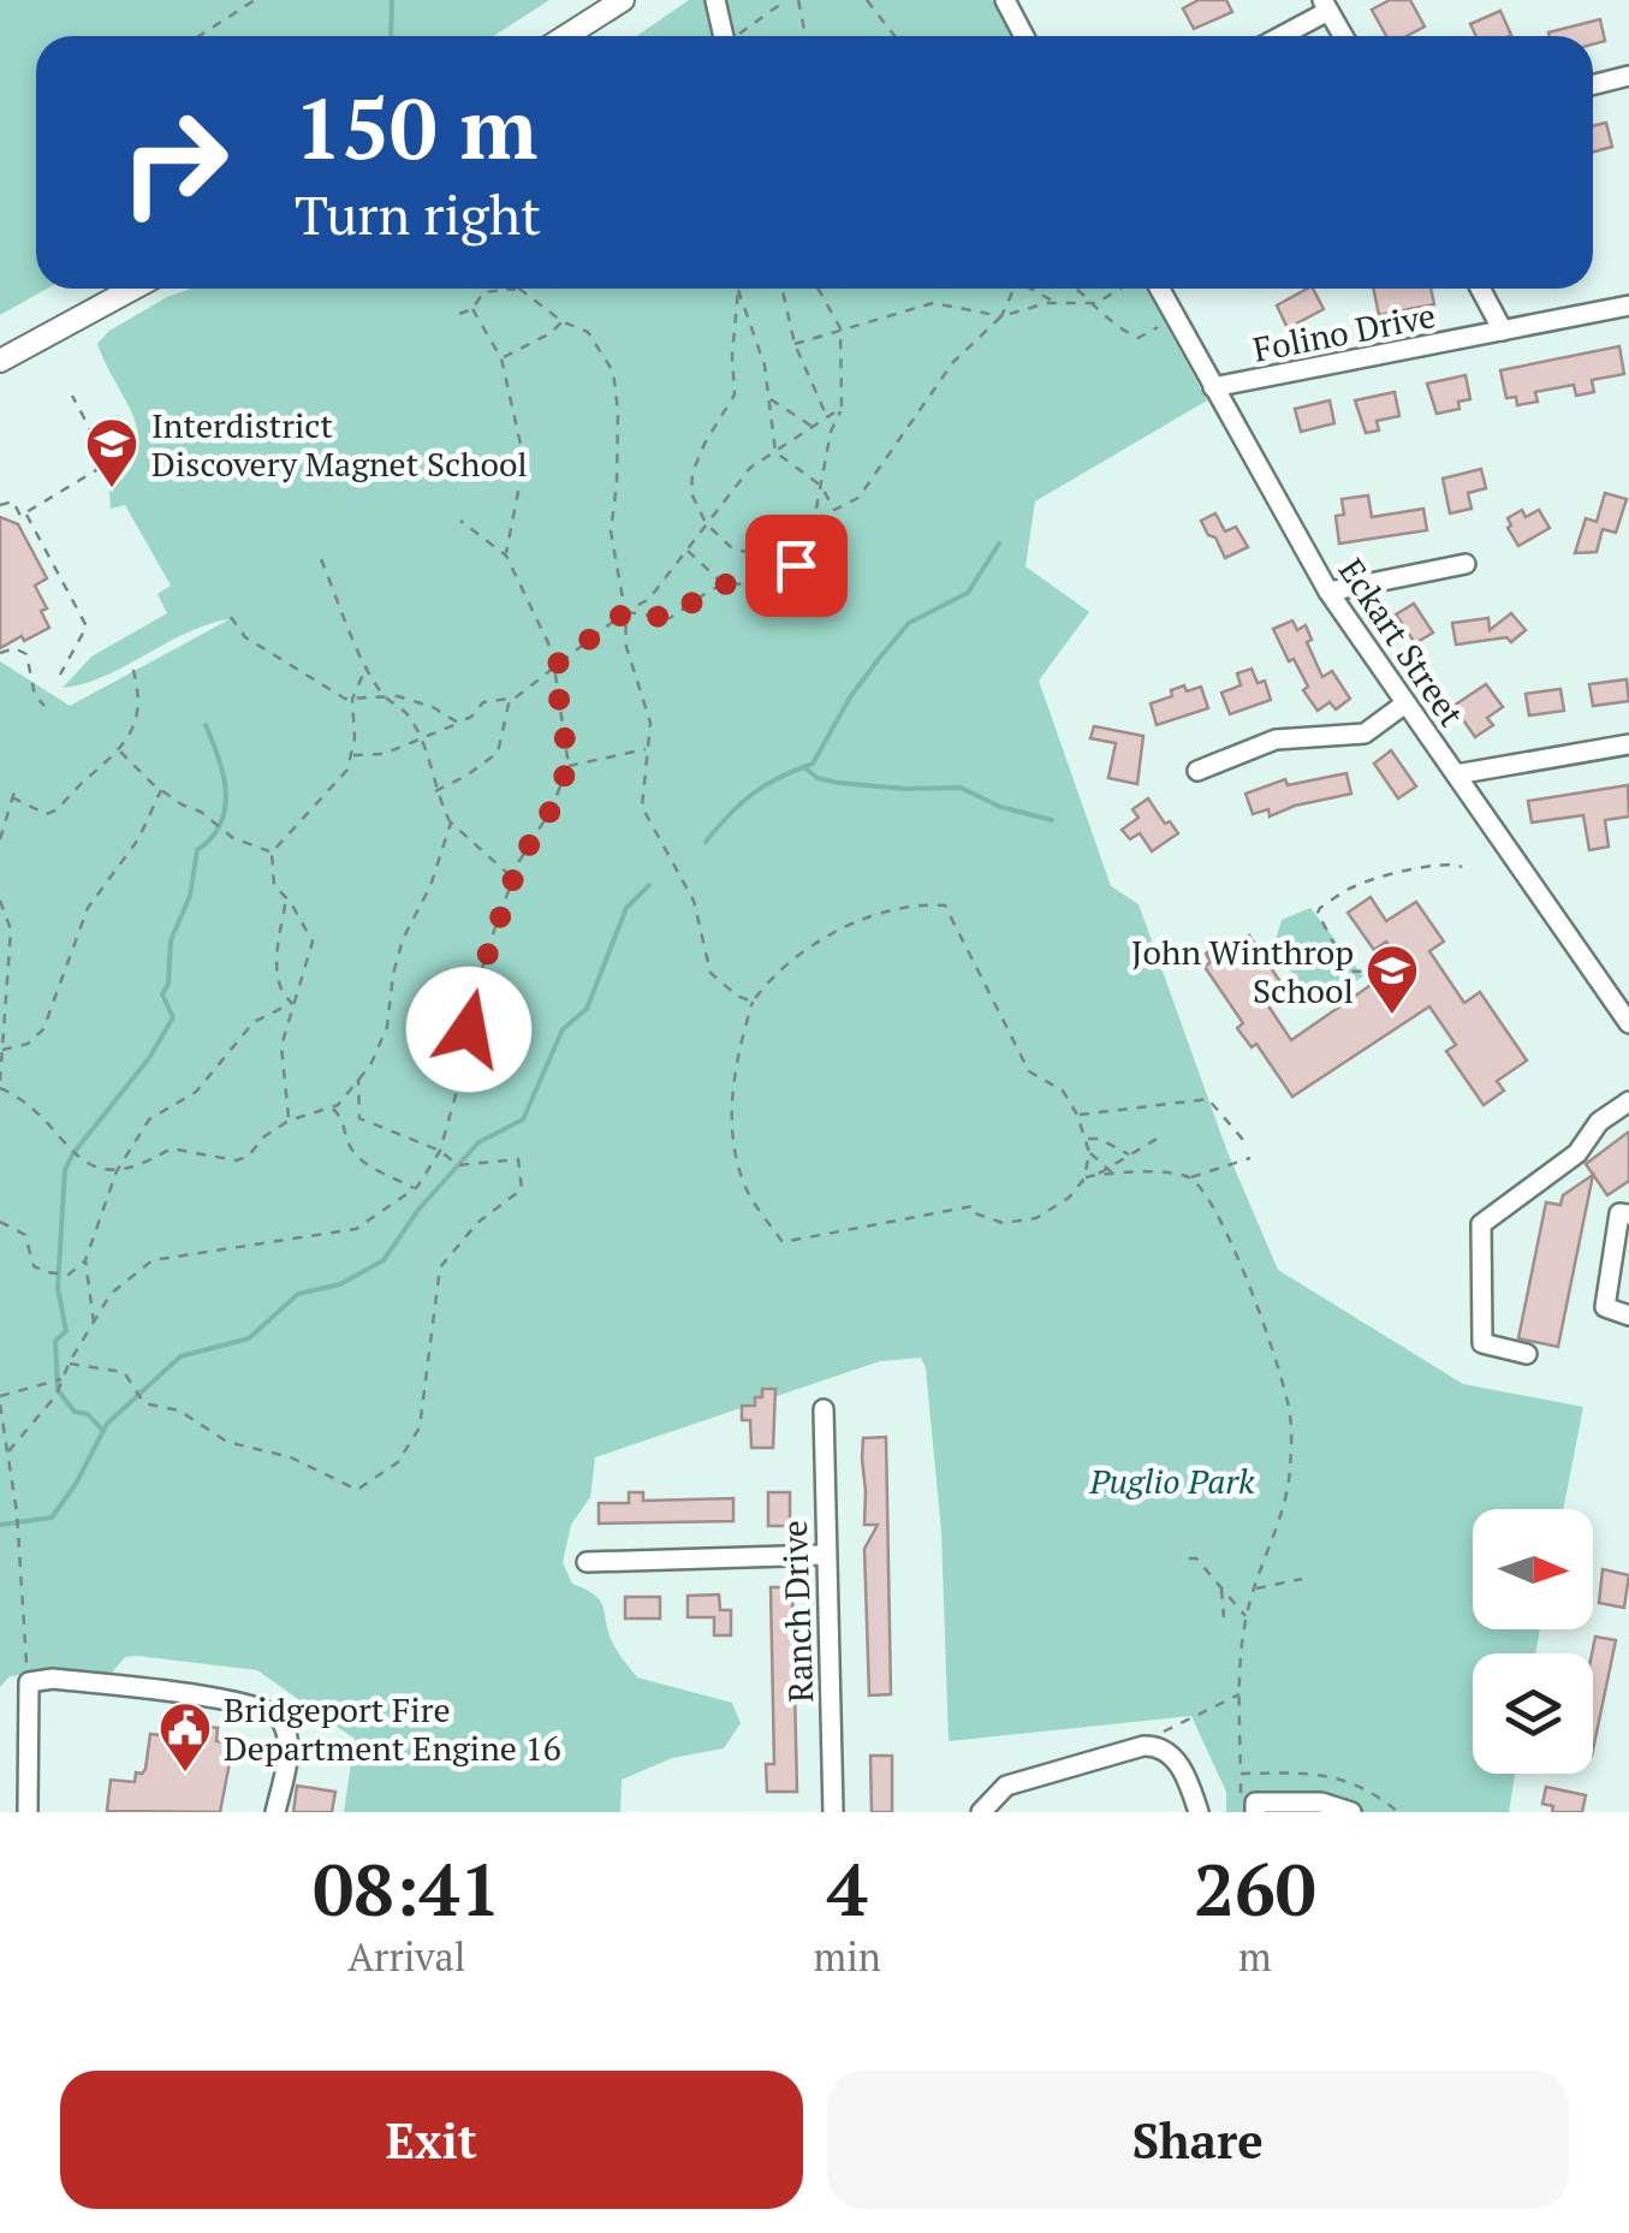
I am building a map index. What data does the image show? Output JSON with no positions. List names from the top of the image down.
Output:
{
  "streets": {
    "street": ["Folino Drive", "Eckart Street", "Ranch Drive"]
  },
  "crossings": [
    ["Folino Drive", "Eckart Street"]
  ],
  "parks": ["Puglio Park"],
  "places": {
    "school or university": ["Interdistrict Discovery Magnet School", "John Winthrop School"],
    "public building": ["Bridgeport Fire Department Engine 16"]
  },
  "north": "right",
  "page": {
    "turn": ["150 m", "Turn right"],
    "eta": [
      "08:41",
      "Arrival",
      "4",
      "min",
      "260",
      "m"
    ],
    "buttons": ["Exit", "Share"]
  }
}
